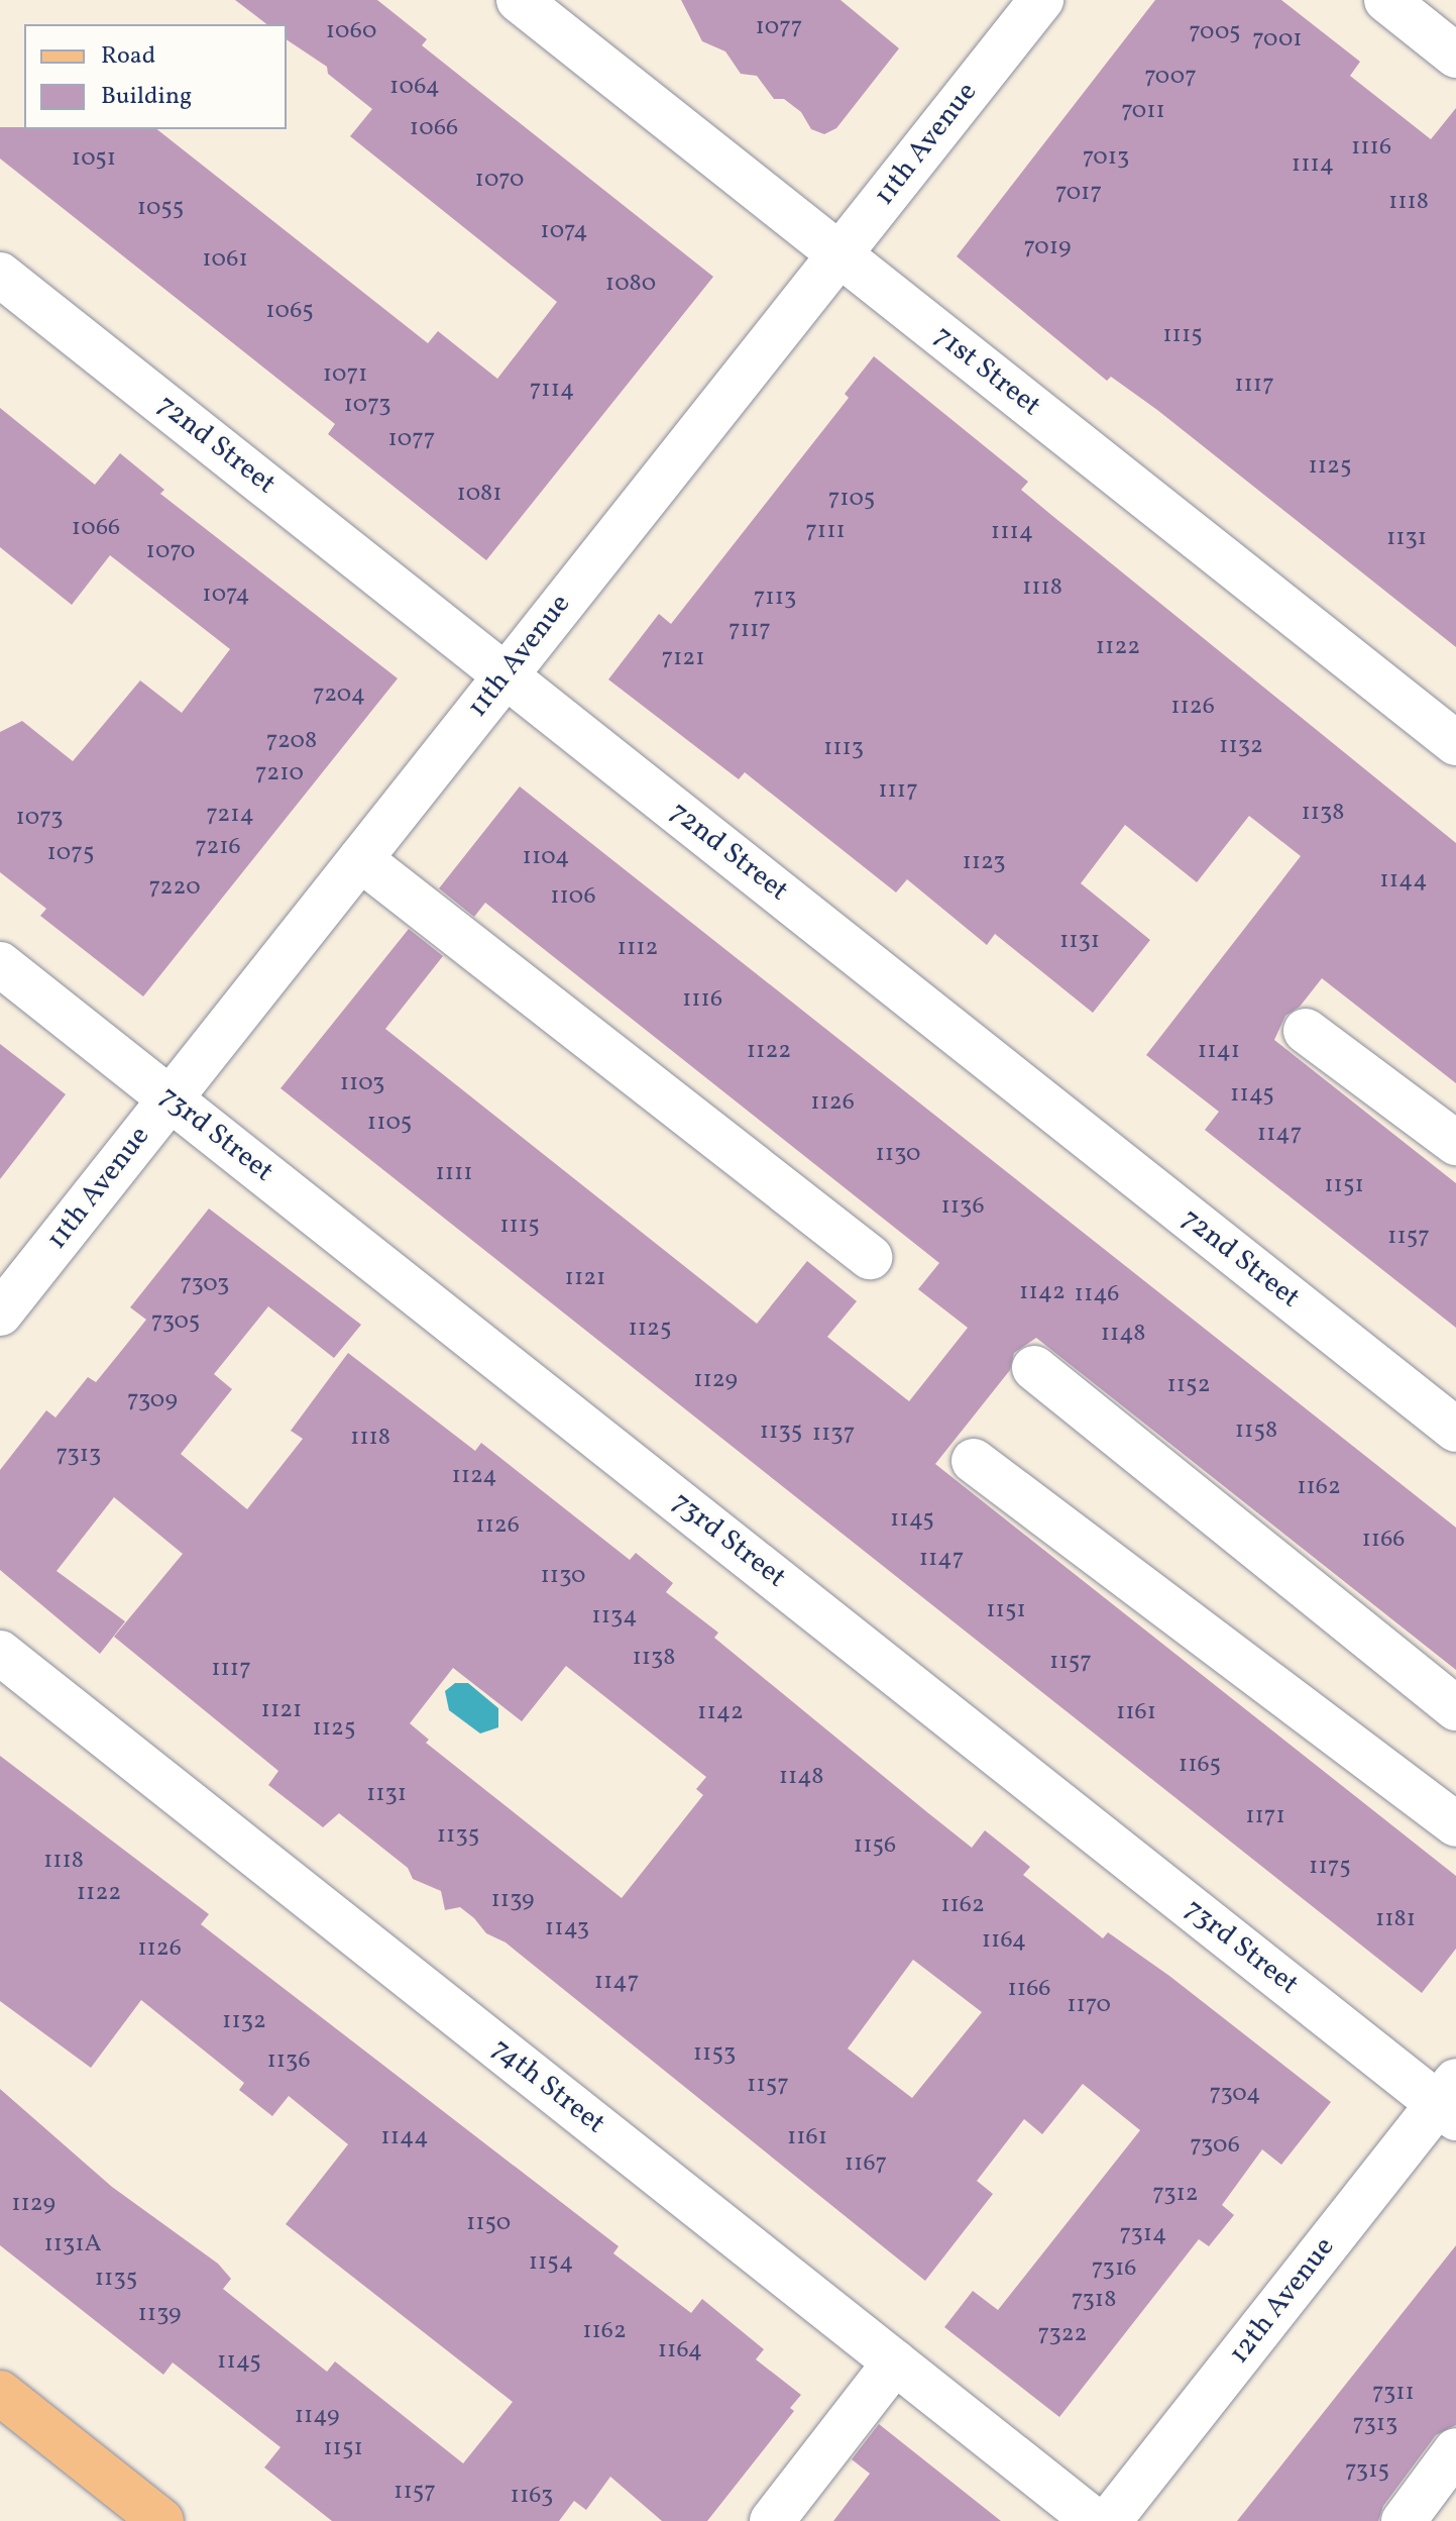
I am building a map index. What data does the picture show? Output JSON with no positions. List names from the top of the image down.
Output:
{
  "streets": {
    "street": [
      "11th Avenue",
      "71st Street",
      "72nd Street",
      "73rd Street",
      "74th Street",
      "12th Avenue"
    ]
  },
  "crossings": [
    ["11th Avenue", "71st Street"],
    ["11th Avenue", "72nd Street"],
    ["11th Avenue", "73rd Street"],
    ["73rd Street", "12th Avenue"]
  ],
  "house_numbers": [
    "1077",
    "1060",
    "7005",
    "7001",
    "7007",
    "1064",
    "7011",
    "1066",
    "1116",
    "7013",
    "1051",
    "1114",
    "1070",
    "7017",
    "1118",
    "1055",
    "1074",
    "7019",
    "1061",
    "1080",
    "1065",
    "1115",
    "1071",
    "1117",
    "7114",
    "1073",
    "1077",
    "1125",
    "1081",
    "7105",
    "1066",
    "7111",
    "1114",
    "1131",
    "1070",
    "1118",
    "1074",
    "7113",
    "7117",
    "1122",
    "7121",
    "7204",
    "1126",
    "7208",
    "1132",
    "1113",
    "7210",
    "1117",
    "1138",
    "7214",
    "1073",
    "7216",
    "1075",
    "1104",
    "1123",
    "1144",
    "7220",
    "1106",
    "1131",
    "1112",
    "1116",
    "1122",
    "1141",
    "1103",
    "1145",
    "1126",
    "1105",
    "1147",
    "1130",
    "1111",
    "1151",
    "1136",
    "1115",
    "1157",
    "1121",
    "7303",
    "1142",
    "1146",
    "7305",
    "1125",
    "1148",
    "1129",
    "1152",
    "7309",
    "1158",
    "1135",
    "1137",
    "1118",
    "7313",
    "1124",
    "1162",
    "1145",
    "1126",
    "1166",
    "1147",
    "1130",
    "1151",
    "1134",
    "1138",
    "1157",
    "1117",
    "1121",
    "1142",
    "1161",
    "1125",
    "1165",
    "1148",
    "1131",
    "1171",
    "1135",
    "1156",
    "1118",
    "1175",
    "1122",
    "1139",
    "1162",
    "1181",
    "1143",
    "1164",
    "1126",
    "1147",
    "1166",
    "1170",
    "1132",
    "1153",
    "1136",
    "1157",
    "7304",
    "1144",
    "1161",
    "7306",
    "1167",
    "7312",
    "1129",
    "1150",
    "7314",
    "1131A",
    "1154",
    "7316",
    "1135",
    "7318",
    "1139",
    "1162",
    "7322",
    "1164",
    "1145",
    "7311",
    "1149",
    "7313",
    "1151",
    "7315",
    "1157",
    "1163"
  ],
  "legend": ["Road", "Building"]
}
